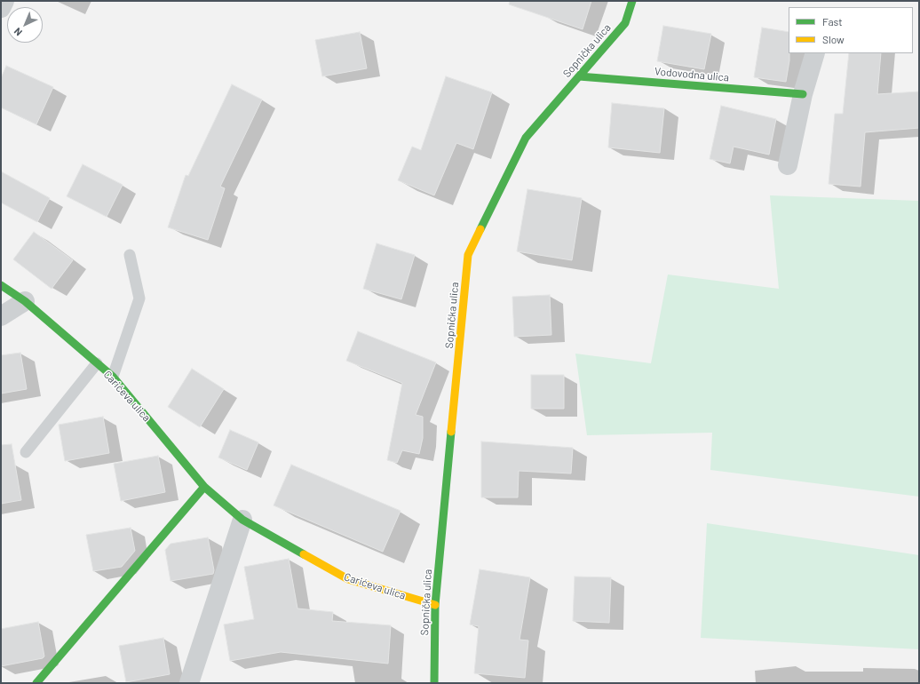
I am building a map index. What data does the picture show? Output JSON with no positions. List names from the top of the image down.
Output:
{
  "streets": {
    "street": ["Sopnička ulica", "Vodovodna ulica", "Carićeva ulica"]
  },
  "crossings": [
    ["Sopnička ulica", "Vodovodna ulica"],
    ["Sopnička ulica", "Carićeva ulica"]
  ],
  "legend": ["Fast", "Slow"],
  "north": "bottom left"
}
